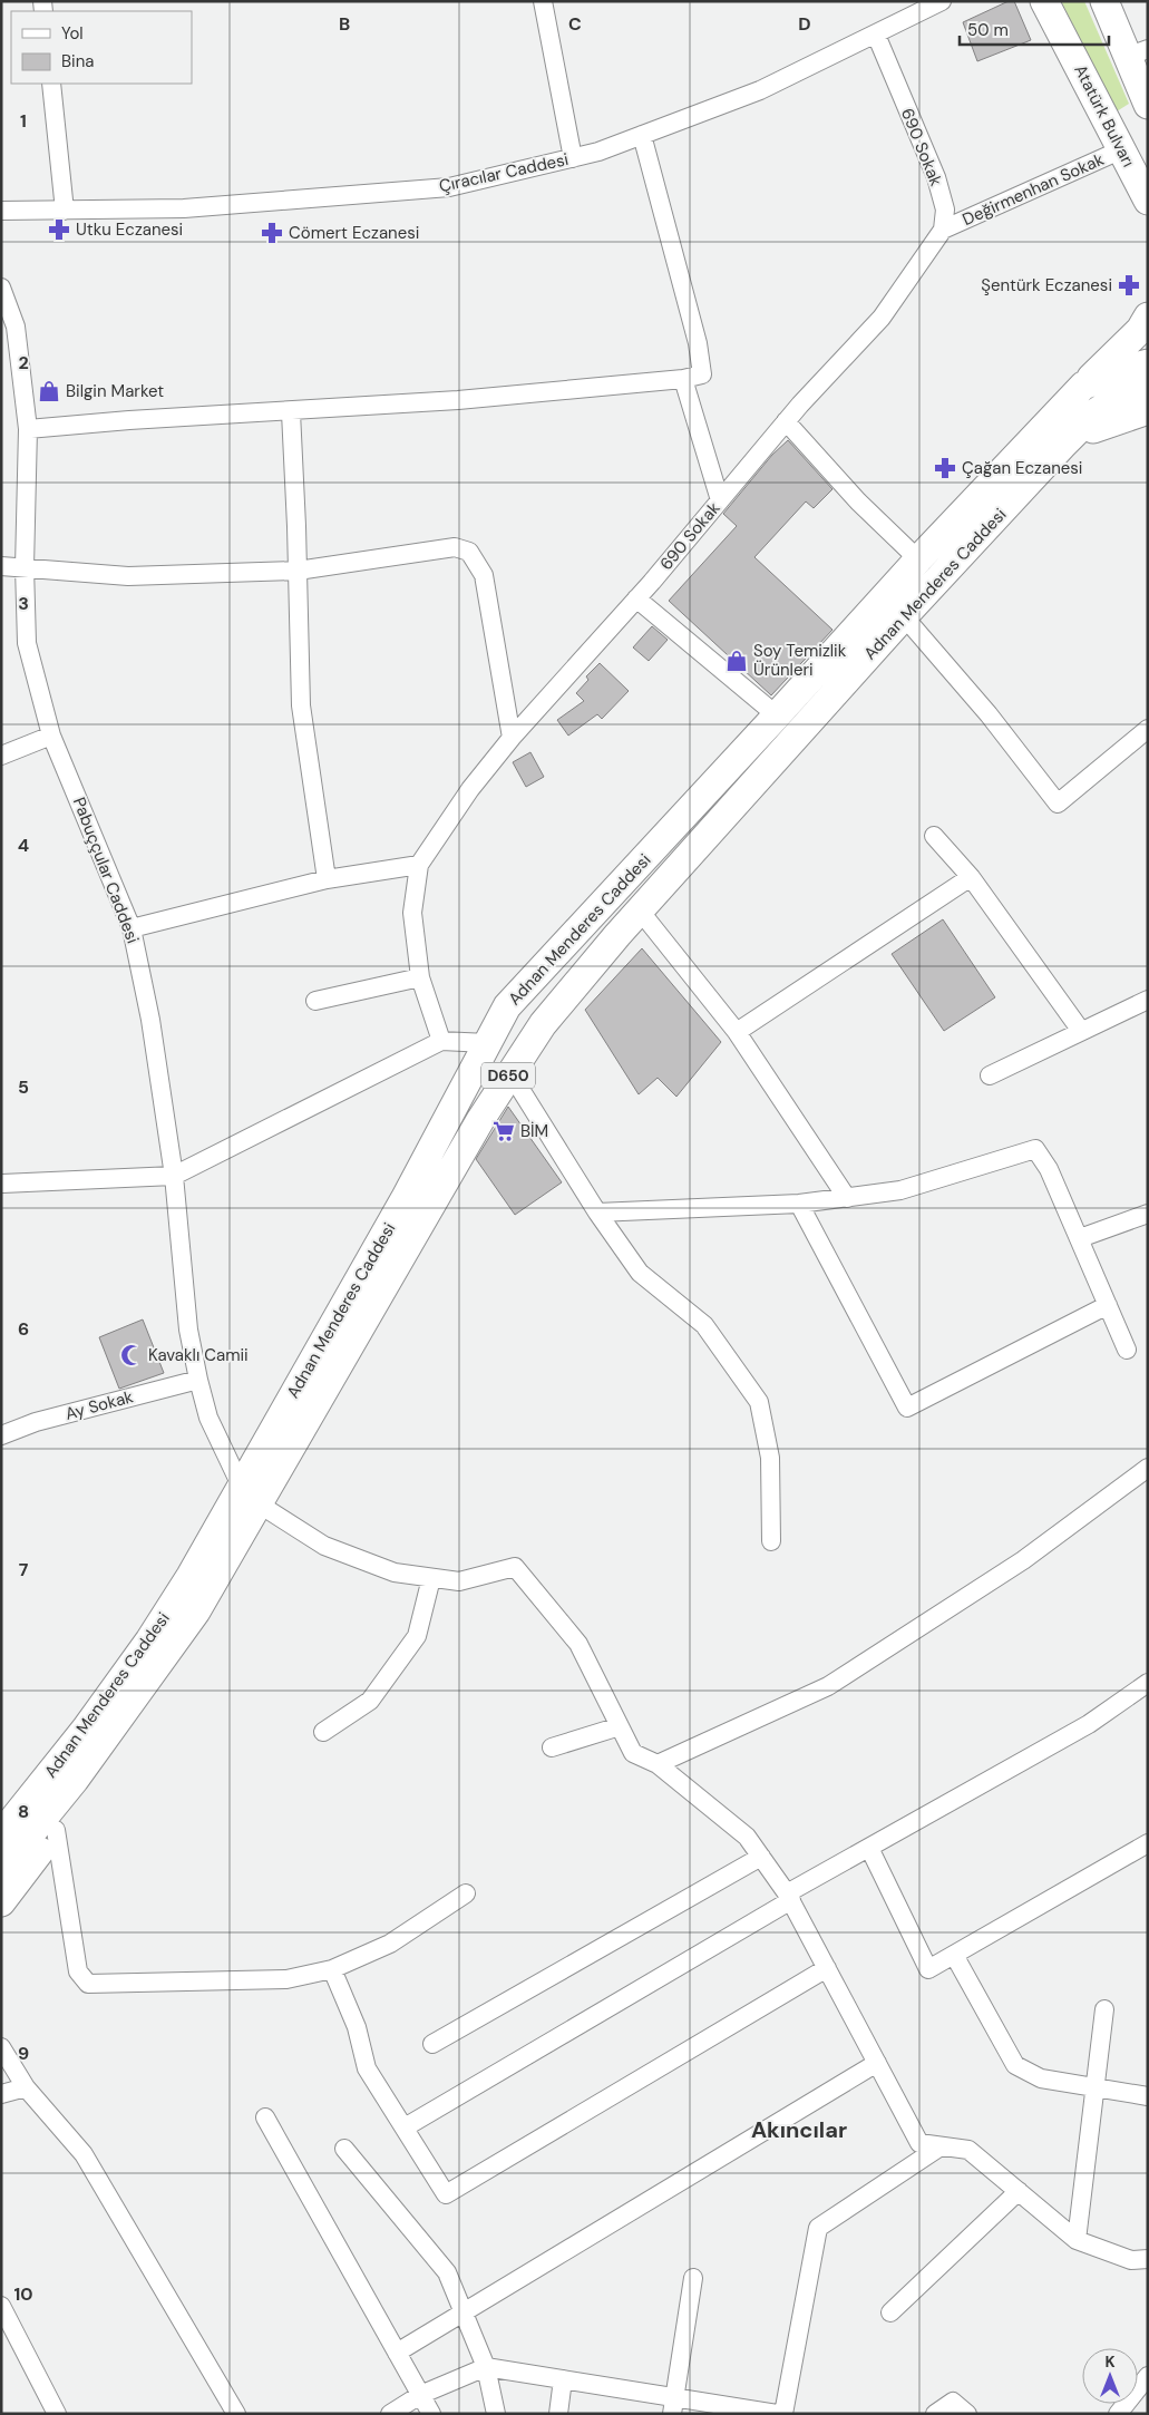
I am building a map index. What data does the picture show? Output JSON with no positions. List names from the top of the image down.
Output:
{
  "streets": {
    "main road": ["Atatürk Bulvarı", "Adnan Menderes Caddesi", "D650"],
    "street": [
      "690 Sokak",
      "Çıracılar Caddesi",
      "Değirmenhan Sokak",
      "Pabuççular Caddesi",
      "Ay Sokak"
    ]
  },
  "crossings": [
    ["Atatürk Bulvarı", "Değirmenhan Sokak"],
    ["690 Sokak", "Çıracılar Caddesi"],
    ["690 Sokak", "Değirmenhan Sokak"],
    ["Adnan Menderes Caddesi", "Pabuççular Caddesi"],
    ["Pabuççular Caddesi", "Ay Sokak"]
  ],
  "districts": ["Akıncılar"],
  "places": {
    "pharmacy": [
      "Utku Eczanesi",
      "Cömert Eczanesi",
      "Şentürk Eczanesi",
      "Çağan Eczanesi"
    ],
    "shop": ["Bilgin Market", "Soy Temizlik Ürünleri"],
    "supermarket": ["BİM"],
    "mosque": ["Kavaklı Camii"]
  },
  "legend": ["Yol", "Bina"],
  "scale_bar": "50 m",
  "north": "top",
  "grid": {
    "columns": ["B", "C", "D"],
    "rows": [
      "1",
      "2",
      "3",
      "4",
      "5",
      "6",
      "7",
      "8",
      "9",
      "10"
    ]
  }
}
